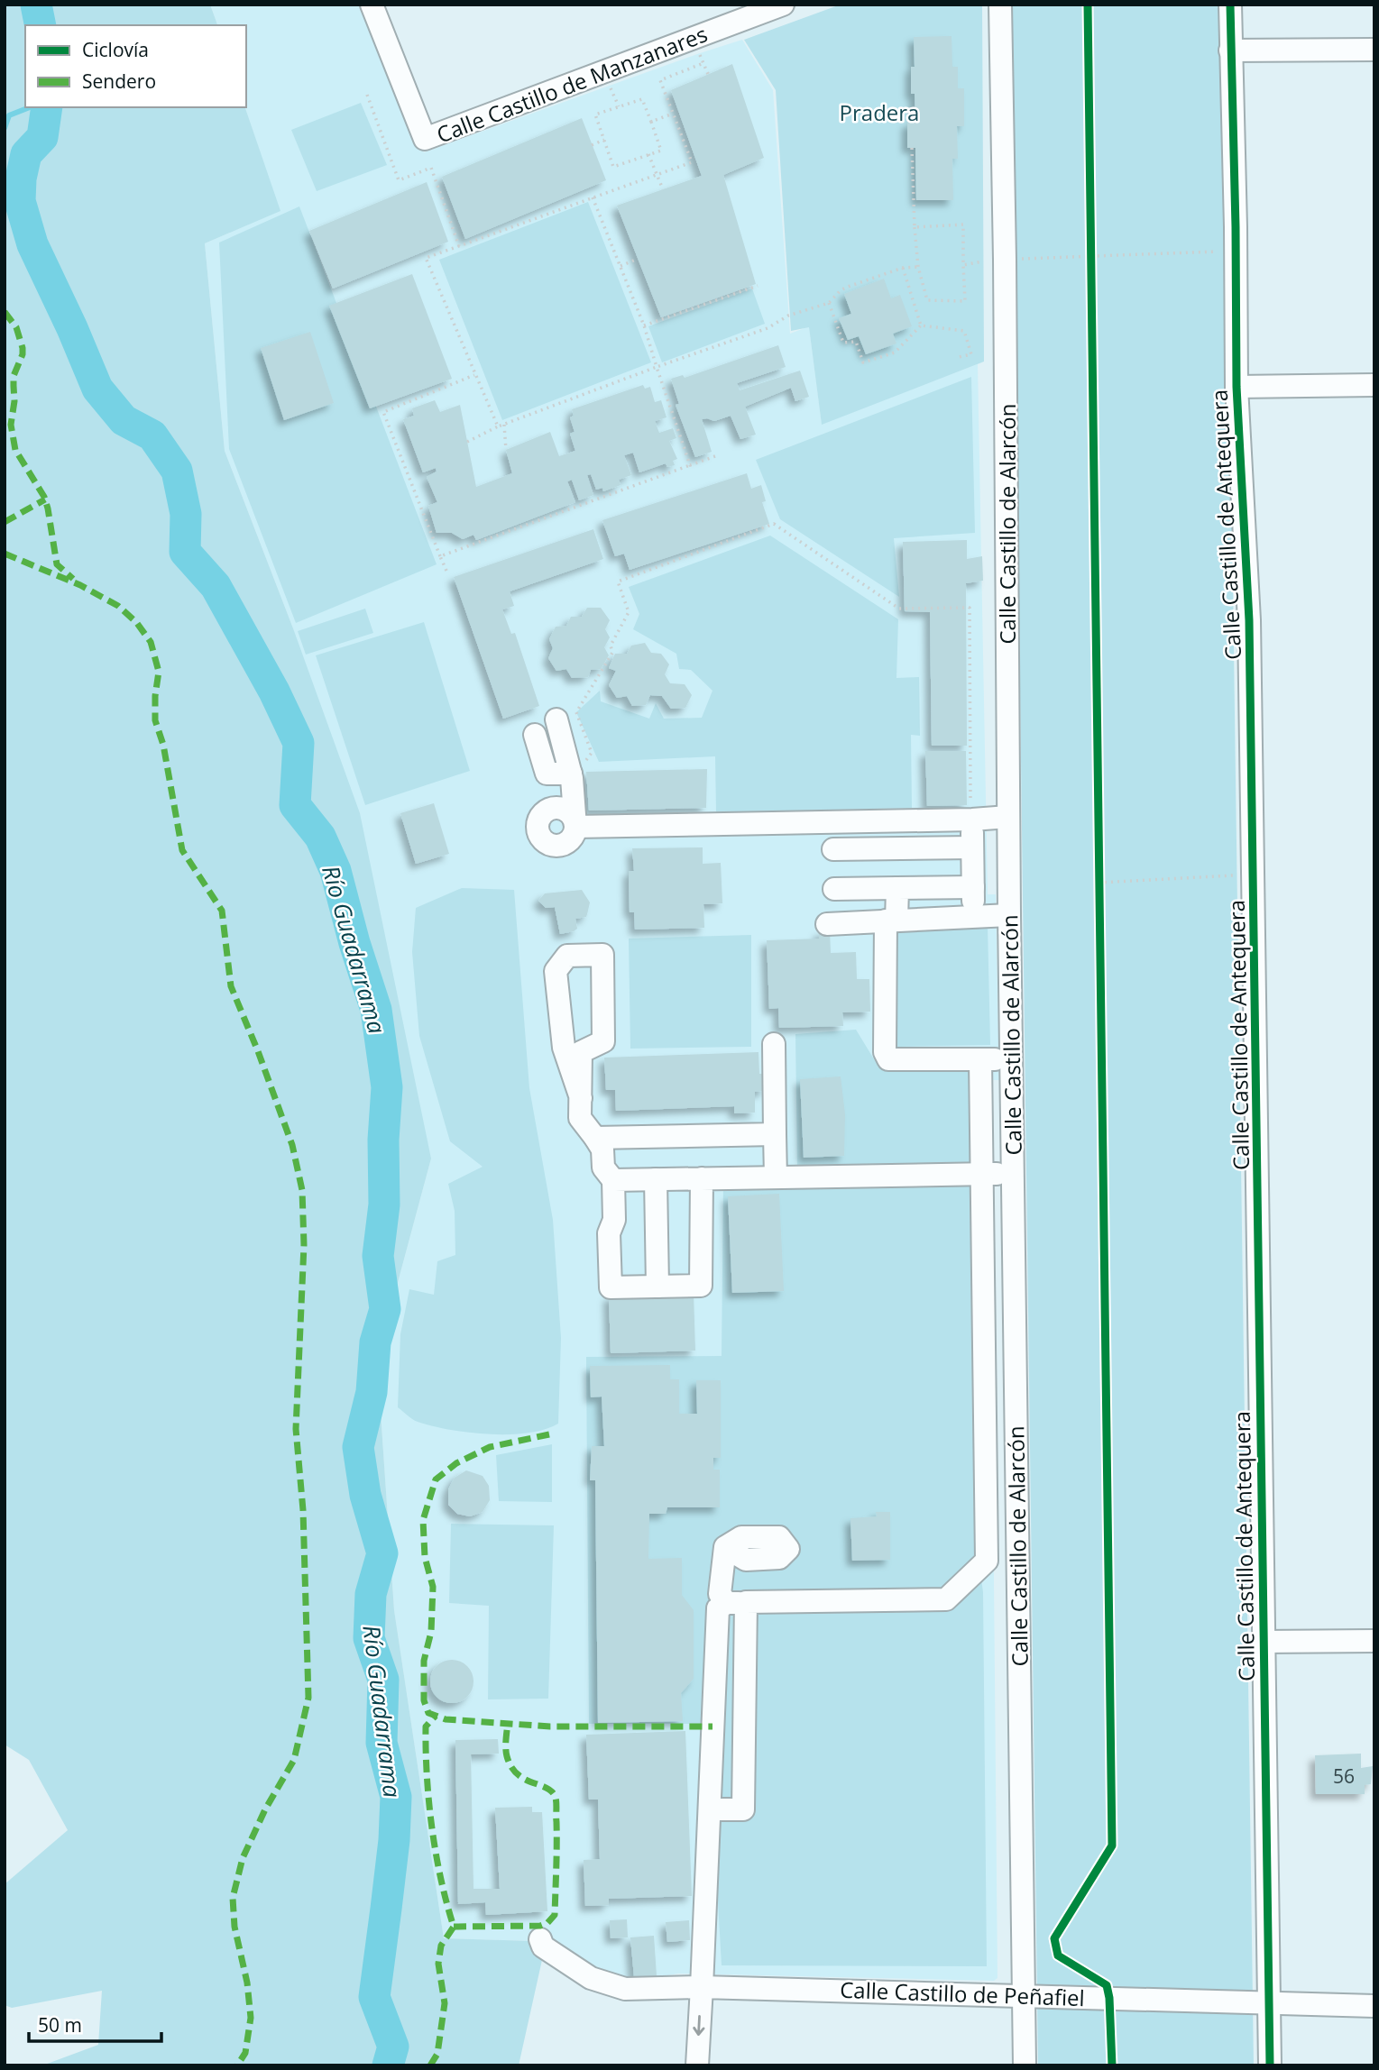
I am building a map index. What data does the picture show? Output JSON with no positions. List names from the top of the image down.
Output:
{
  "streets": {
    "street": [
      "Calle Castillo de Manzanares",
      "Calle Castillo de Alarcón",
      "Calle Castillo de Antequera",
      "Calle Castillo de Peñafiel"
    ]
  },
  "crossings": [
    ["Calle Castillo de Alarcón", "Calle Castillo de Peñafiel"],
    ["Calle Castillo de Antequera", "Calle Castillo de Peñafiel"]
  ],
  "water": ["Río Guadarrama"],
  "parks": ["Pradera"],
  "house_numbers": ["56"],
  "legend": ["Ciclovía", "Sendero"],
  "scale_bar": "50 m"
}
